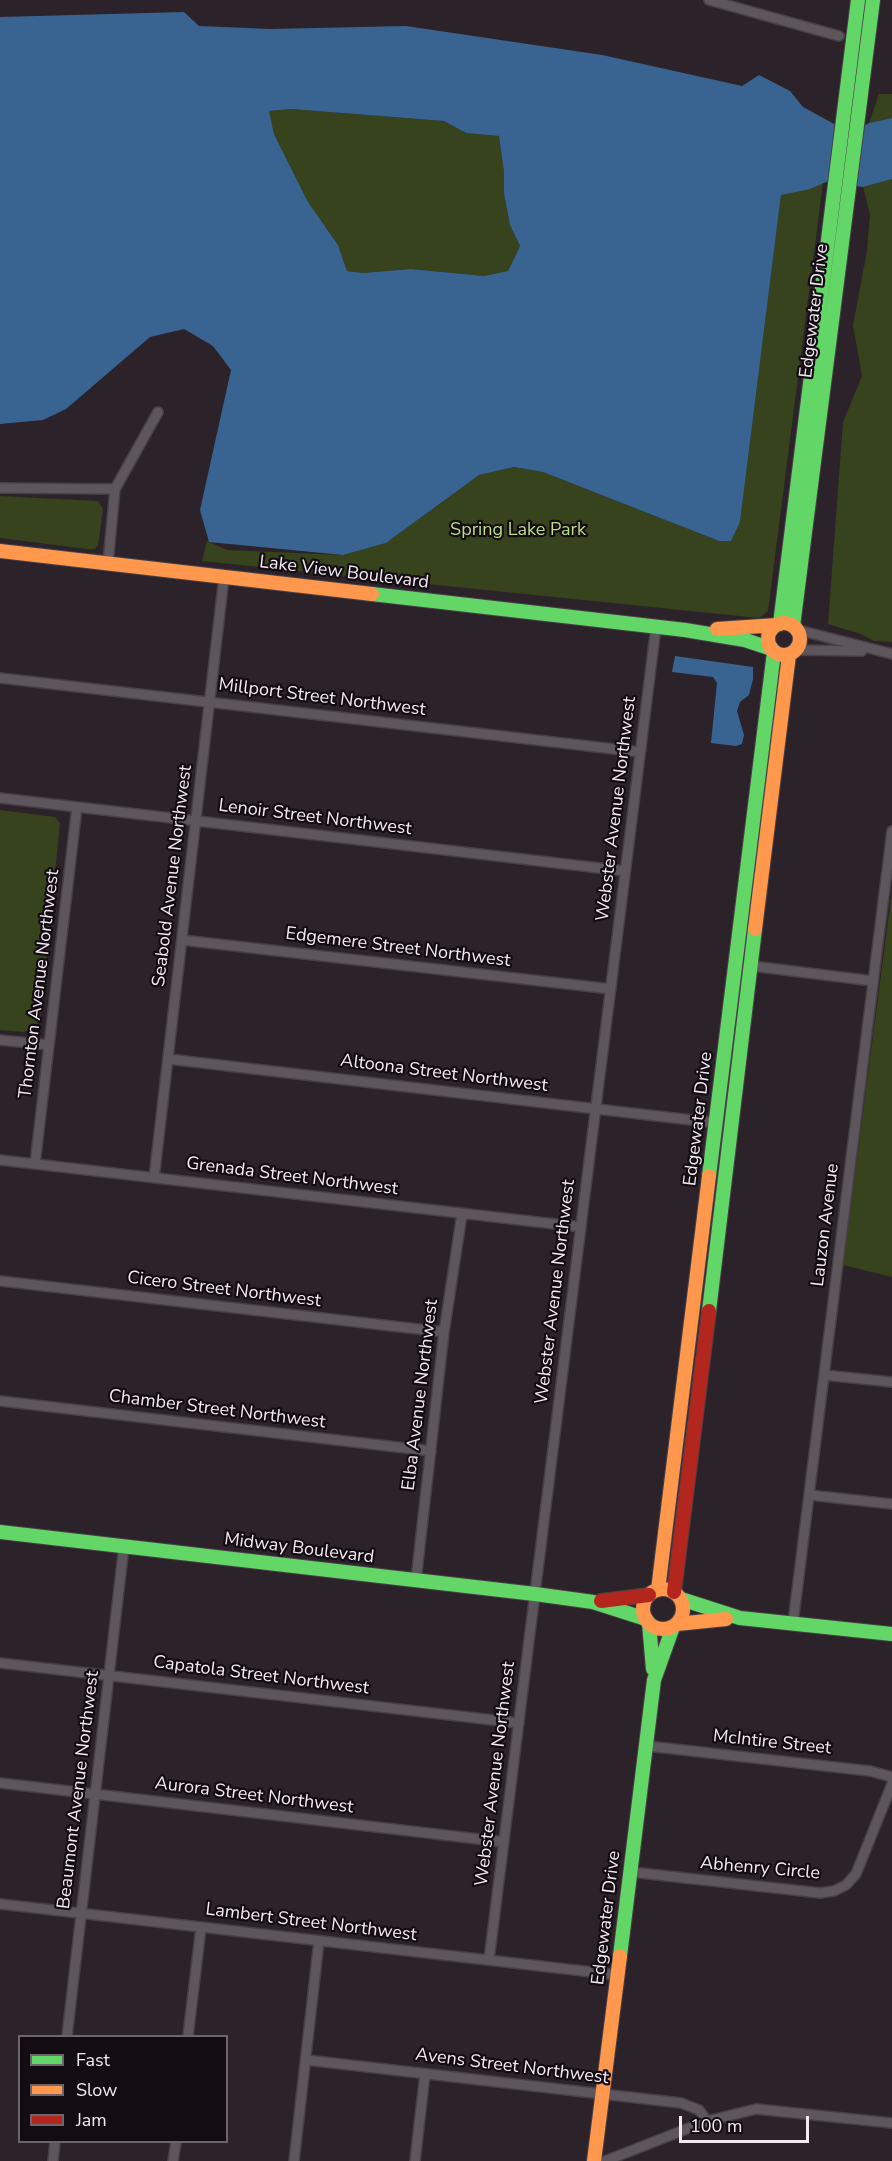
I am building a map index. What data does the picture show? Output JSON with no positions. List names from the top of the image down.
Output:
{
  "streets": {
    "street": [
      "Edgewater Drive",
      "Lake View Boulevard",
      "Millport Street Northwest",
      "Webster Avenue Northwest",
      "Lenoir Street Northwest",
      "Seabold Avenue Northwest",
      "Edgemere Street Northwest",
      "Thornton Avenue Northwest",
      "Altoona Street Northwest",
      "Grenada Street Northwest",
      "Lauzon Avenue",
      "Cicero Street Northwest",
      "Elba Avenue Northwest",
      "Chamber Street Northwest",
      "Midway Boulevard",
      "Capatola Street Northwest",
      "McIntire Street",
      "Beaumont Avenue Northwest",
      "Aurora Street Northwest",
      "Abhenry Circle",
      "Lambert Street Northwest",
      "Avens Street Northwest"
    ]
  },
  "crossings": [
    ["Edgewater Drive", "Lake View Boulevard"],
    ["Edgewater Drive", "Altoona Street Northwest"],
    ["Edgewater Drive", "Midway Boulevard"],
    ["Edgewater Drive", "McIntire Street"],
    ["Edgewater Drive", "Abhenry Circle"],
    ["Edgewater Drive", "Lambert Street Northwest"],
    ["Edgewater Drive", "Avens Street Northwest"],
    ["Lake View Boulevard", "Webster Avenue Northwest"],
    ["Lake View Boulevard", "Seabold Avenue Northwest"],
    ["Millport Street Northwest", "Webster Avenue Northwest"],
    ["Millport Street Northwest", "Seabold Avenue Northwest"],
    ["Webster Avenue Northwest", "Lenoir Street Northwest"],
    ["Webster Avenue Northwest", "Edgemere Street Northwest"],
    ["Webster Avenue Northwest", "Altoona Street Northwest"],
    ["Webster Avenue Northwest", "Grenada Street Northwest"],
    ["Webster Avenue Northwest", "Midway Boulevard"],
    ["Webster Avenue Northwest", "Capatola Street Northwest"],
    ["Webster Avenue Northwest", "Aurora Street Northwest"],
    ["Webster Avenue Northwest", "Lambert Street Northwest"],
    ["Lenoir Street Northwest", "Seabold Avenue Northwest"],
    ["Lenoir Street Northwest", "Thornton Avenue Northwest"],
    ["Seabold Avenue Northwest", "Edgemere Street Northwest"],
    ["Seabold Avenue Northwest", "Altoona Street Northwest"],
    ["Seabold Avenue Northwest", "Grenada Street Northwest"],
    ["Thornton Avenue Northwest", "Grenada Street Northwest"],
    ["Grenada Street Northwest", "Elba Avenue Northwest"],
    ["Cicero Street Northwest", "Elba Avenue Northwest"],
    ["Elba Avenue Northwest", "Chamber Street Northwest"],
    ["Elba Avenue Northwest", "Midway Boulevard"],
    ["Midway Boulevard", "Beaumont Avenue Northwest"],
    ["Capatola Street Northwest", "Beaumont Avenue Northwest"],
    ["Beaumont Avenue Northwest", "Aurora Street Northwest"],
    ["Beaumont Avenue Northwest", "Lambert Street Northwest"]
  ],
  "parks": ["Spring Lake Park"],
  "legend": ["Fast", "Slow", "Jam"],
  "scale_bar": "100 m"
}
